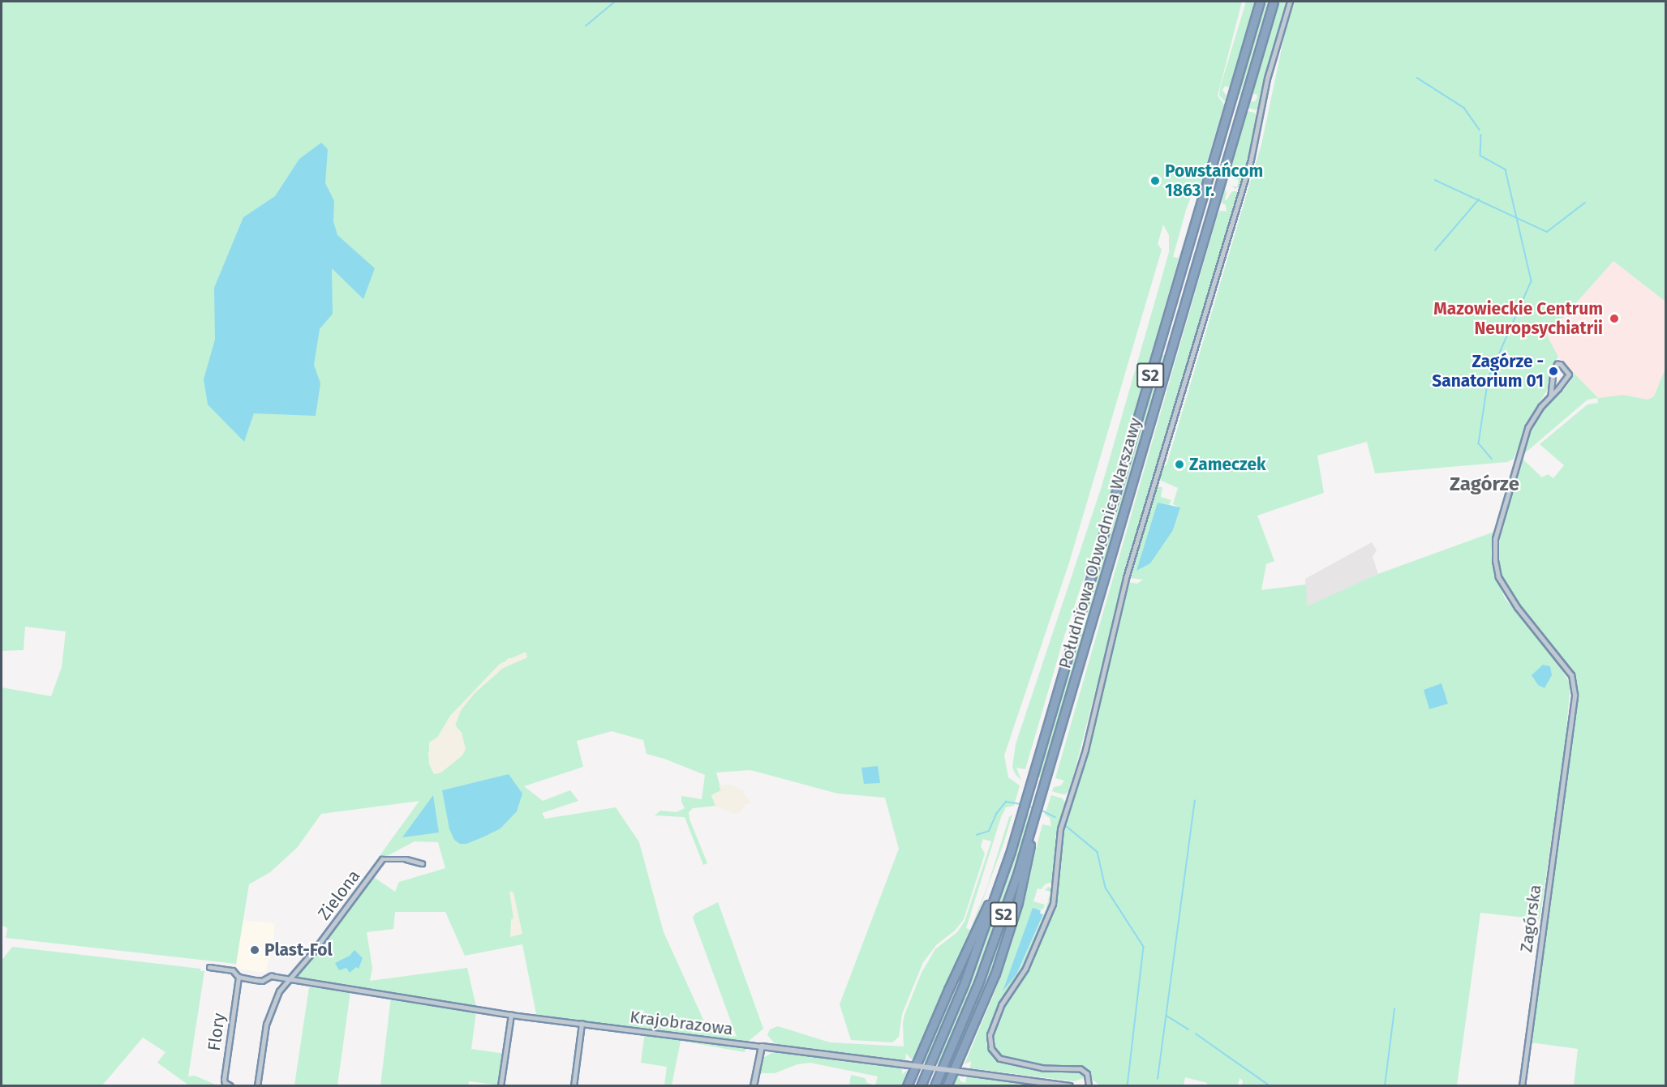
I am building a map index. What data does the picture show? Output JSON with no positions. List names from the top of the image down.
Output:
{
  "streets": {
    "highway": ["S2", "Południowa Obwodnica Warszawy"],
    "street": [
      "Zielona",
      "Zagórska",
      "Krajobrazowa",
      "Flory"
    ]
  },
  "crossings": [
    ["Zielona", "Krajobrazowa"],
    ["Krajobrazowa", "Flory"]
  ],
  "districts": ["Zagórze"],
  "places": [
    "Powstańcom 1863 r.",
    "Mazowieckie Centrum Neuropsychiatrii",
    "Zagórze - Sanatorium 01",
    "Zameczek",
    "Plast-Fol"
  ]
}
